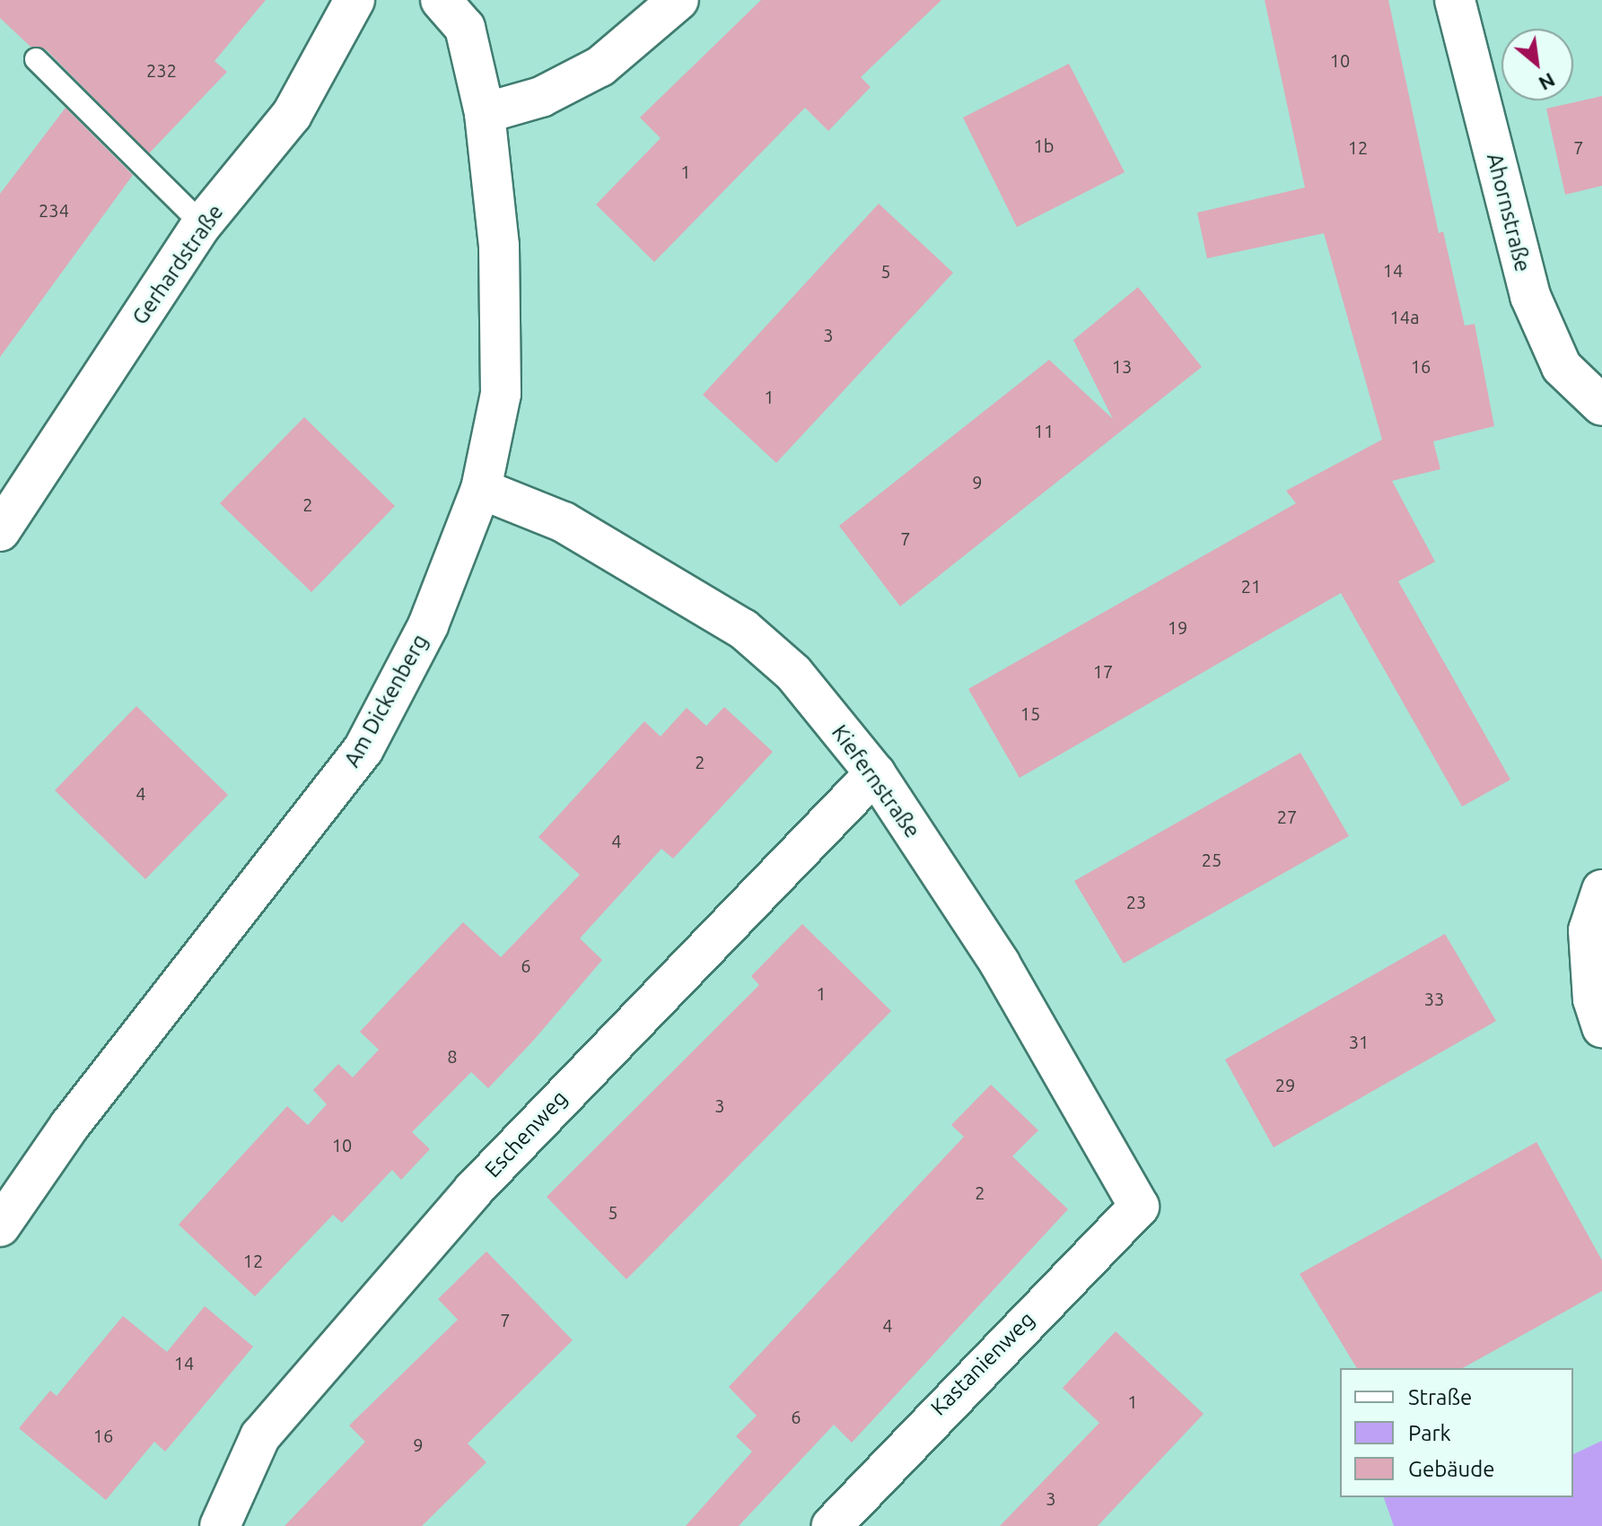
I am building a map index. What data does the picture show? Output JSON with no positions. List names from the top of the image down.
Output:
{
  "streets": {
    "street": [
      "Ahornstraße",
      "Gerhardstraße",
      "Am Dickenberg",
      "Kiefernstraße",
      "Eschenweg",
      "Kastanienweg"
    ]
  },
  "crossings": [
    ["Am Dickenberg", "Kiefernstraße"],
    ["Kiefernstraße", "Eschenweg"],
    ["Kiefernstraße", "Kastanienweg"]
  ],
  "house_numbers": [
    "10",
    "232",
    "1b",
    "12",
    "7",
    "1",
    "234",
    "14",
    "5",
    "14a",
    "3",
    "13",
    "16",
    "1",
    "11",
    "9",
    "2",
    "7",
    "21",
    "19",
    "17",
    "15",
    "2",
    "4",
    "27",
    "4",
    "25",
    "23",
    "6",
    "1",
    "33",
    "31",
    "8",
    "29",
    "3",
    "10",
    "2",
    "5",
    "12",
    "7",
    "4",
    "14",
    "1",
    "6",
    "16",
    "9",
    "3"
  ],
  "legend": ["Straße", "Park", "Gebäude"],
  "north": "bottom right"
}
